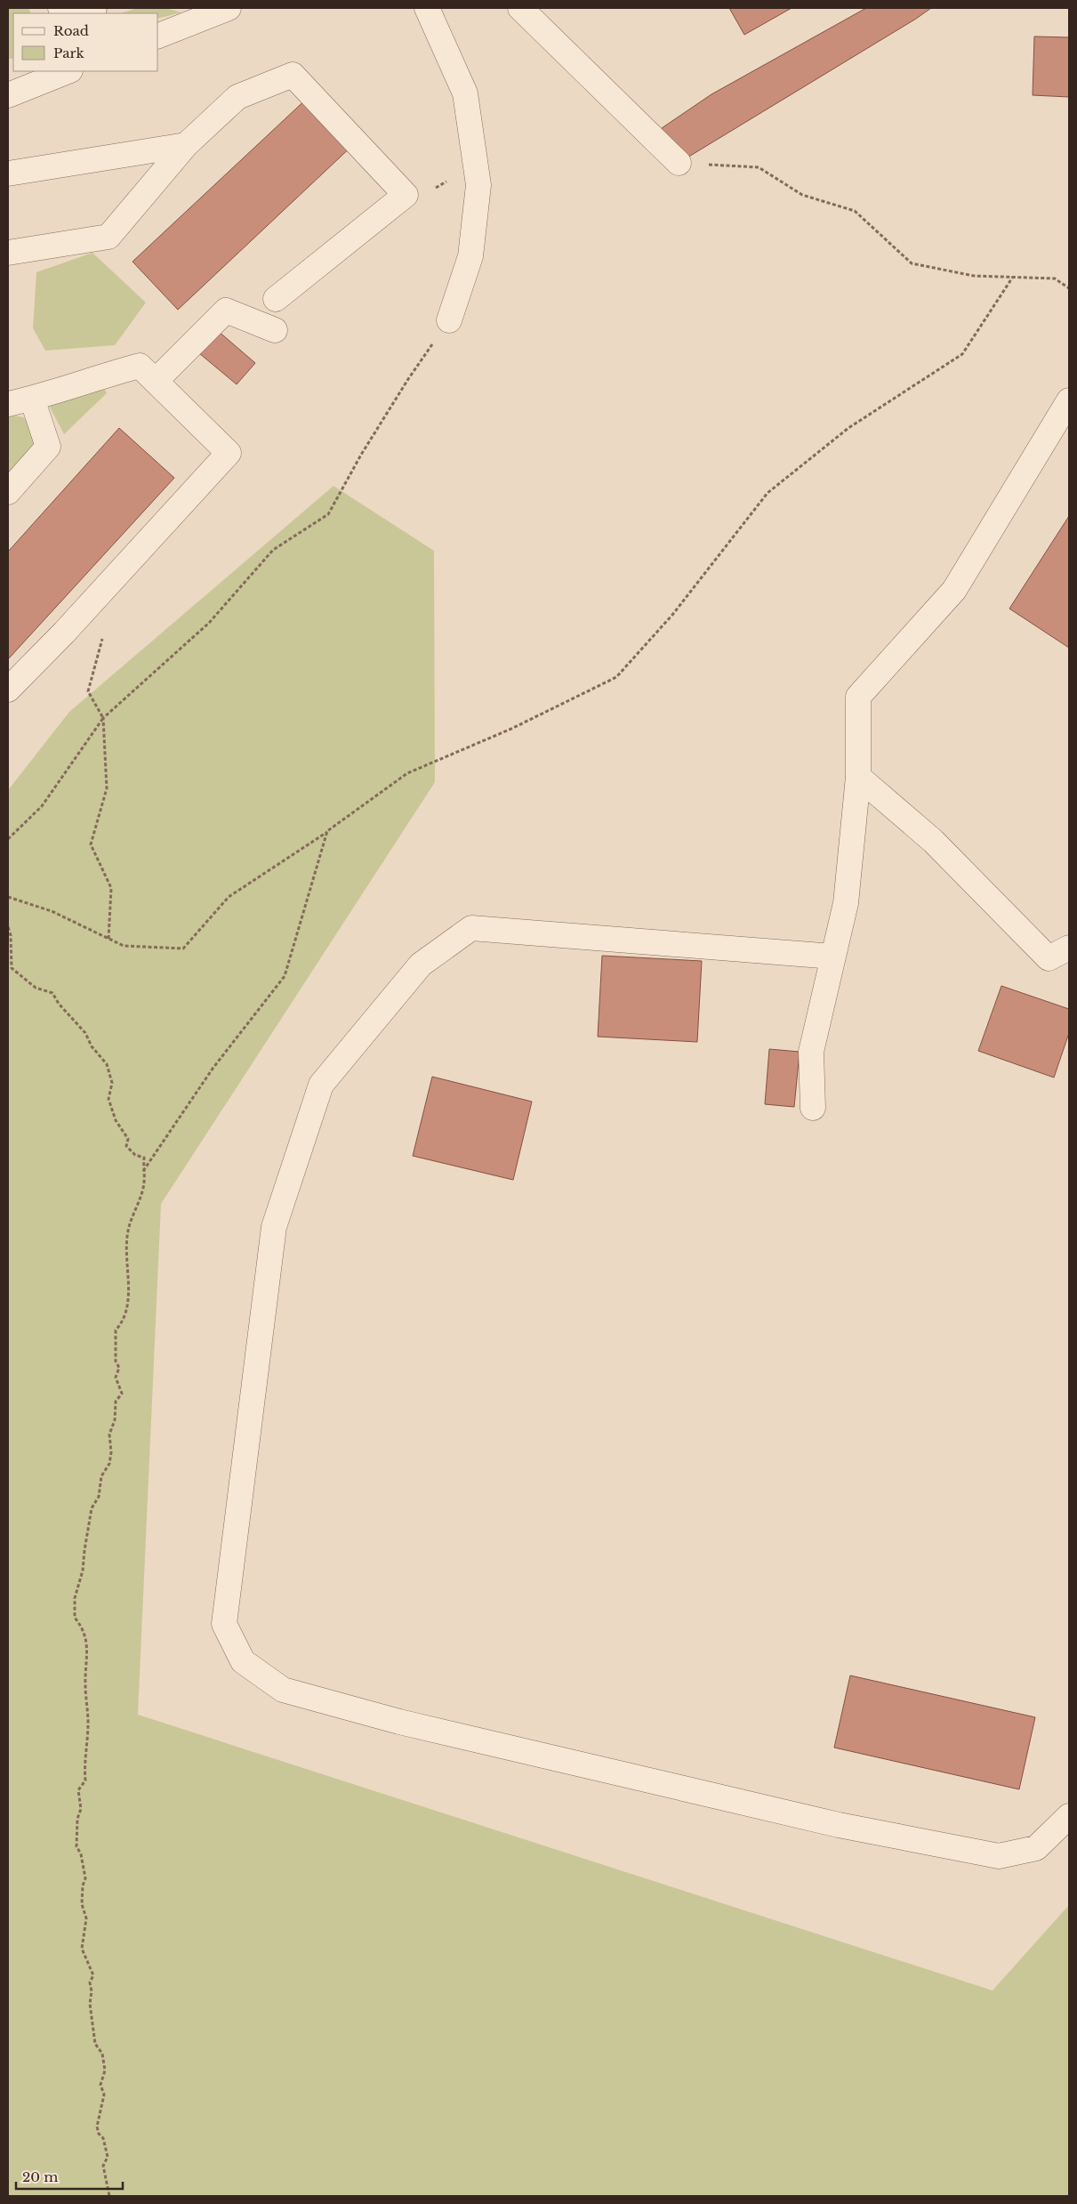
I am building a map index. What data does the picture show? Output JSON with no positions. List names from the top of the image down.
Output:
{
  "legend": ["Road", "Park"],
  "scale_bar": "20 m"
}
